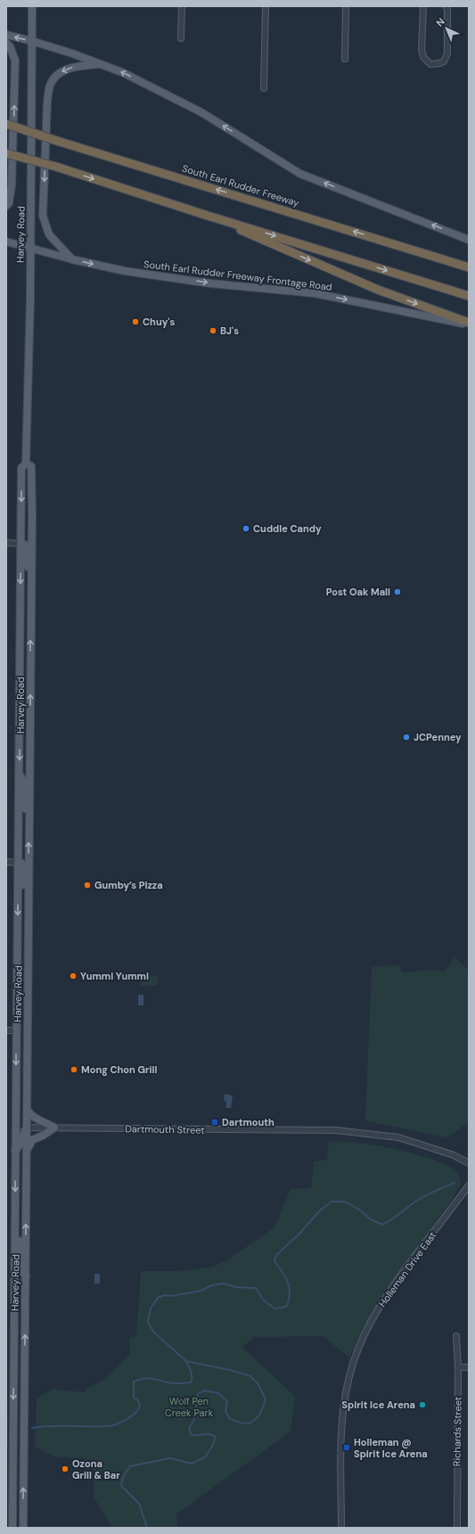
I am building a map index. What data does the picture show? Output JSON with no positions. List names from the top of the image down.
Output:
{
  "streets": {
    "highway": ["South Earl Rudder Freeway"],
    "main road": ["Harvey Road", "South Earl Rudder Freeway Frontage Road"],
    "street": ["Dartmouth Street", "Holleman Drive East", "Richards Street"]
  },
  "crossings": [
    ["Harvey Road", "South Earl Rudder Freeway Frontage Road"],
    ["Harvey Road", "Dartmouth Street"]
  ],
  "one_way": ["South Earl Rudder Freeway Frontage Road"],
  "parks": ["Wolf Pen Creek Park"],
  "places": {
    "other": [
      "Chuy's",
      "BJ's",
      "Cuddle Candy",
      "Post Oak Mall",
      "JCPenney",
      "Gumby’s Pizza",
      "Yummi Yummi",
      "Mong Chon Grill",
      "Spirit Ice Arena",
      "Ozona Grill & Bar"
    ],
    "transit": ["Dartmouth", "Holleman @ Spirit Ice Arena"]
  },
  "north": "top left"
}
